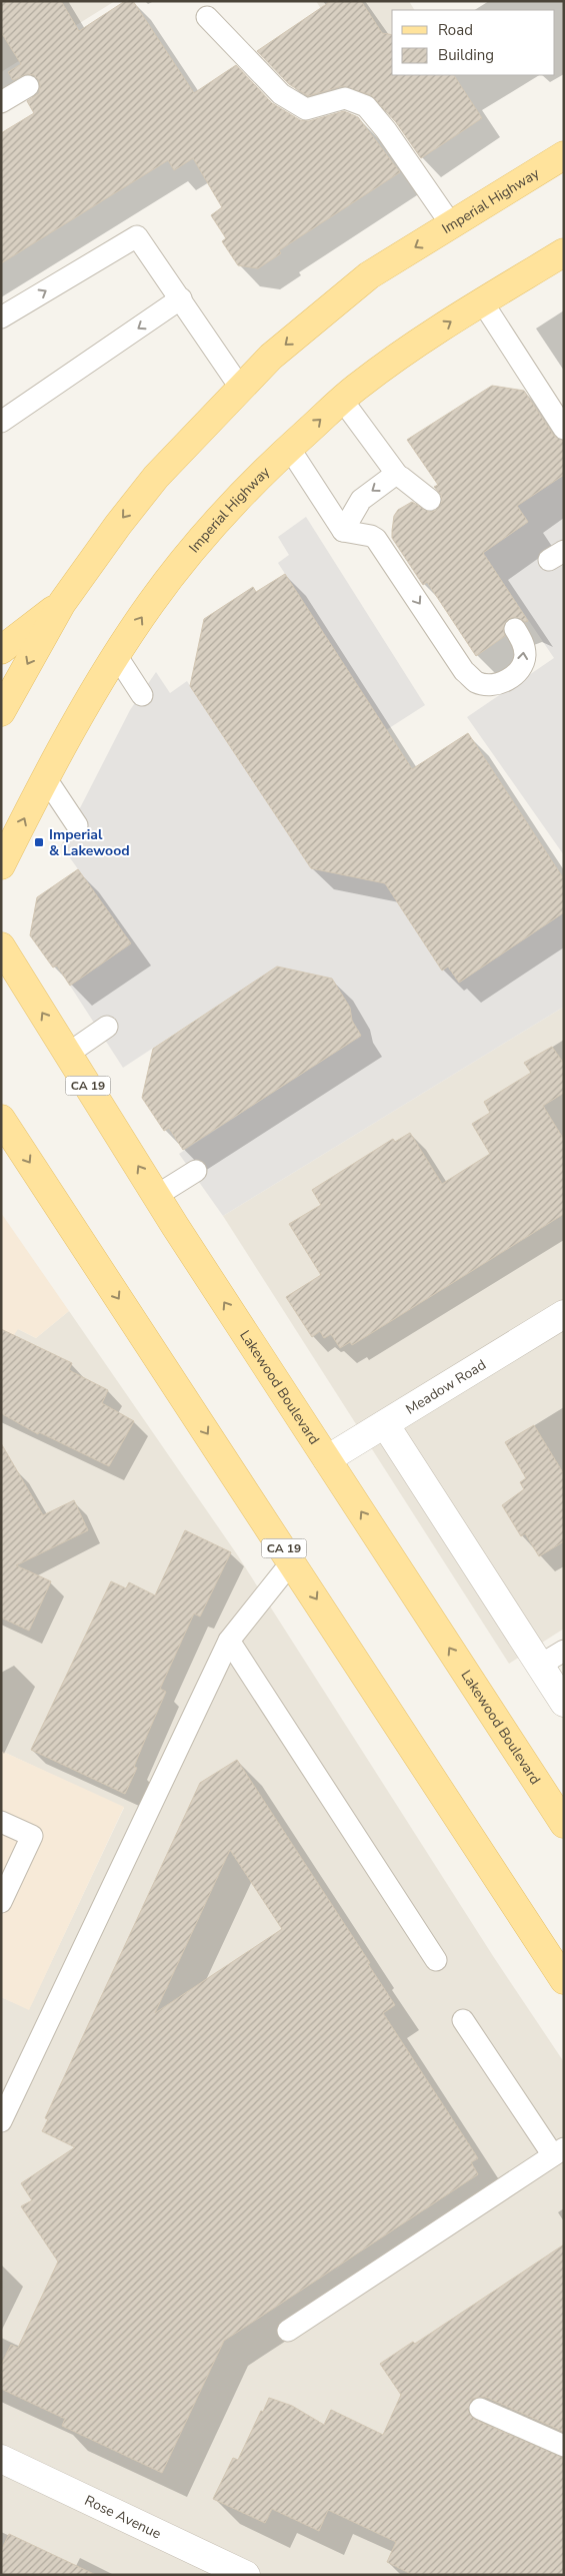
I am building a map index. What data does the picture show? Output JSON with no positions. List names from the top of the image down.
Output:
{
  "streets": {
    "main road": ["Imperial Highway", "CA 19", "Lakewood Boulevard"],
    "street": ["Meadow Road", "Rose Avenue"]
  },
  "crossings": [
    ["Lakewood Boulevard", "Meadow Road"]
  ],
  "places": {
    "transit": ["Imperial & Lakewood"]
  },
  "legend": ["Road", "Building"]
}
